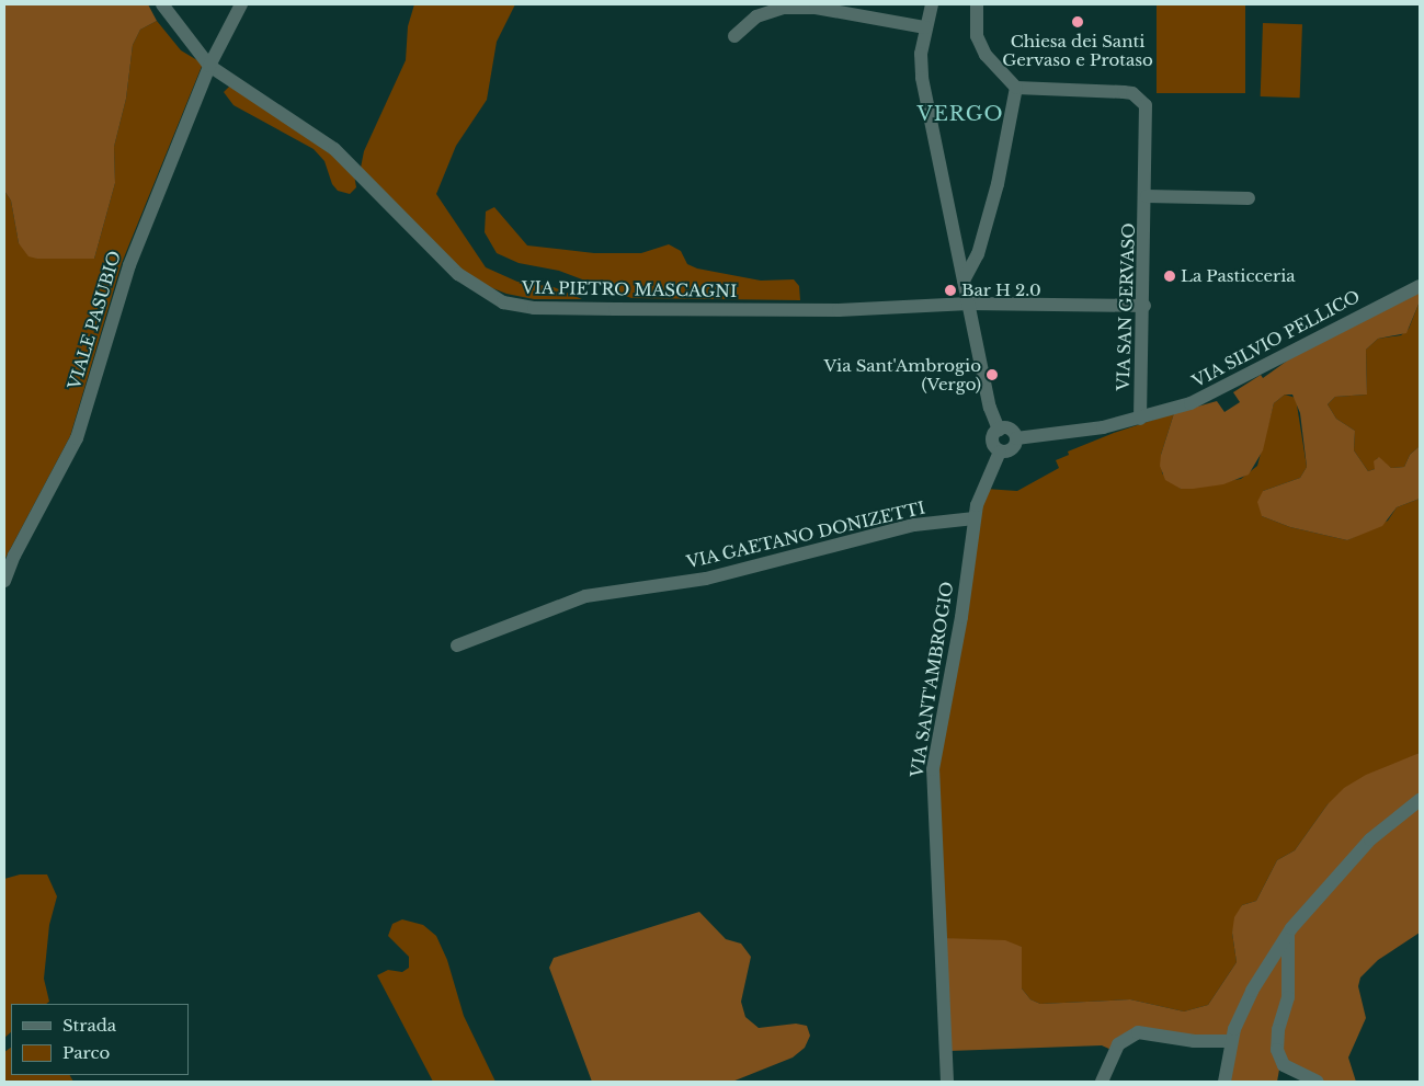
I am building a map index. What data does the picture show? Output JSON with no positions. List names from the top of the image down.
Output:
{
  "streets": {
    "street": [
      "VIA PIETRO MASCAGNI",
      "VIA SAN GERVASO",
      "VIALE PASUBIO",
      "VIA SILVIO PELLICO",
      "VIA GAETANO DONIZETTI",
      "VIA SANT'AMBROGIO"
    ]
  },
  "crossings": [
    ["VIA PIETRO MASCAGNI", "VIA SAN GERVASO"],
    ["VIA PIETRO MASCAGNI", "VIALE PASUBIO"],
    ["VIA SAN GERVASO", "VIA SILVIO PELLICO"],
    ["VIA SILVIO PELLICO", "VIA SANT'AMBROGIO"],
    ["VIA GAETANO DONIZETTI", "VIA SANT'AMBROGIO"]
  ],
  "districts": ["VERGO"],
  "places": [
    "Chiesa dei Santi Gervaso e Protaso",
    "La Pasticceria",
    "Bar H 2.0",
    "Via Sant'Ambrogio (Vergo)"
  ],
  "legend": ["Strada", "Parco"]
}
